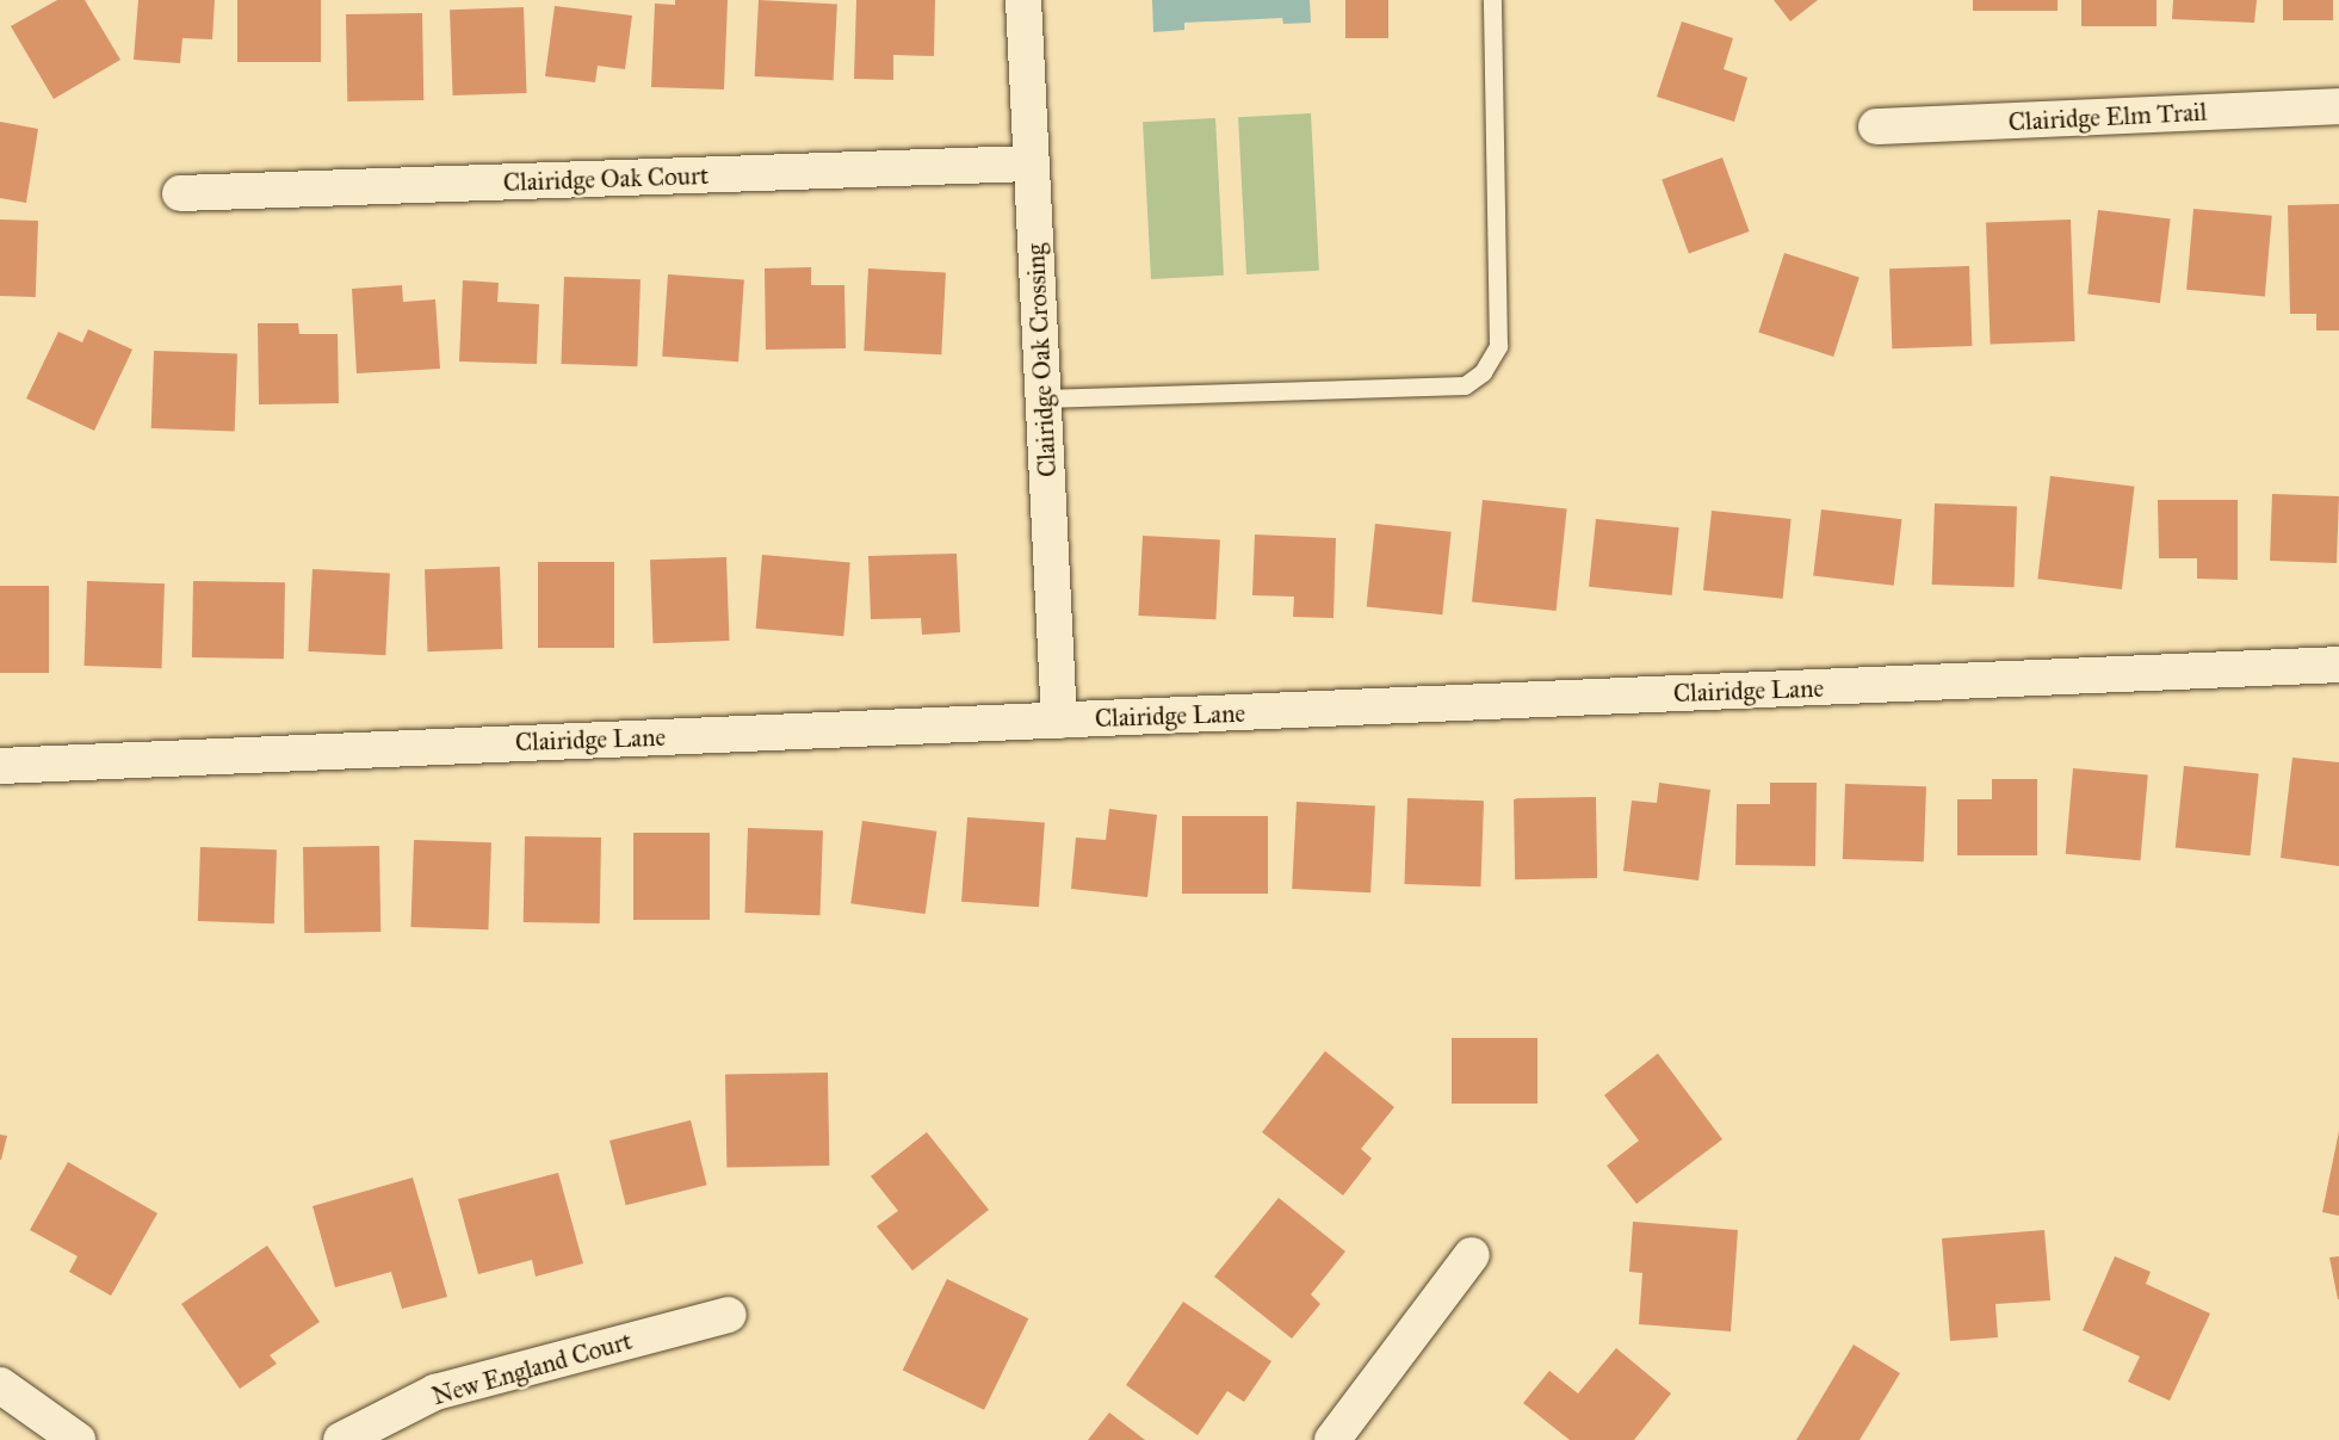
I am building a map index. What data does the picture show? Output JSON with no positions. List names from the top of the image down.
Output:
{
  "streets": {
    "street": [
      "Clairidge Elm Trail",
      "Clairidge Oak Court",
      "Clairidge Oak Crossing",
      "Clairidge Lane",
      "New England Court"
    ]
  },
  "crossings": [
    ["Clairidge Oak Court", "Clairidge Oak Crossing"],
    ["Clairidge Oak Crossing", "Clairidge Lane"]
  ]
}
